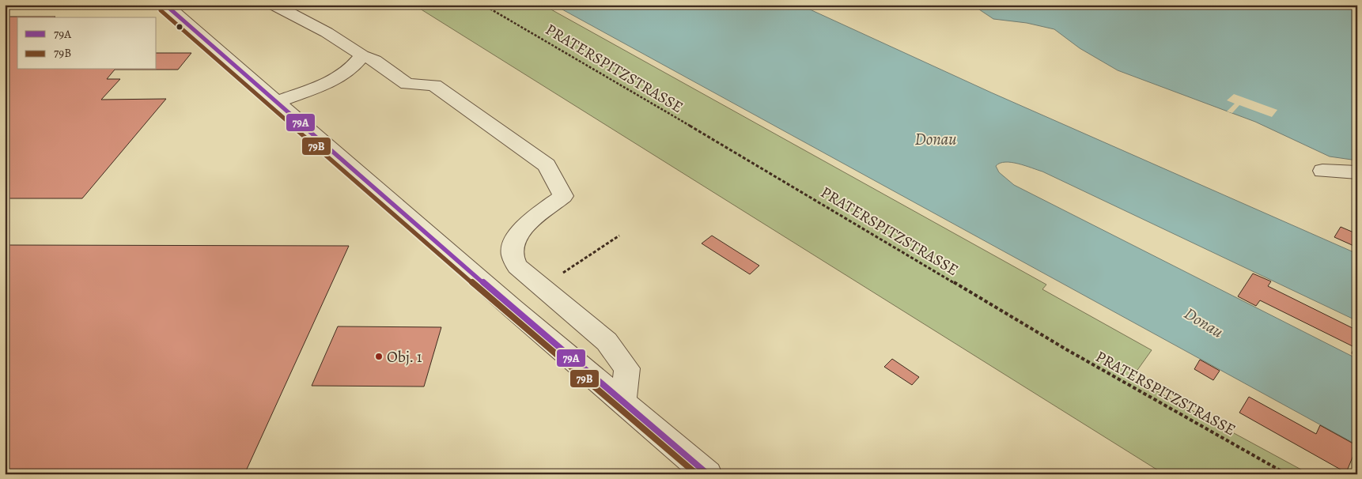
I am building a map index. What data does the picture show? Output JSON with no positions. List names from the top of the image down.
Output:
{
  "streets": {
    "path": ["PRATERSPITZSTRASSE"]
  },
  "water": ["Donau"],
  "places": ["Obj. 1"],
  "lines": ["transit line 79A", "transit line 79B"],
  "legend": ["79A", "79B"]
}
